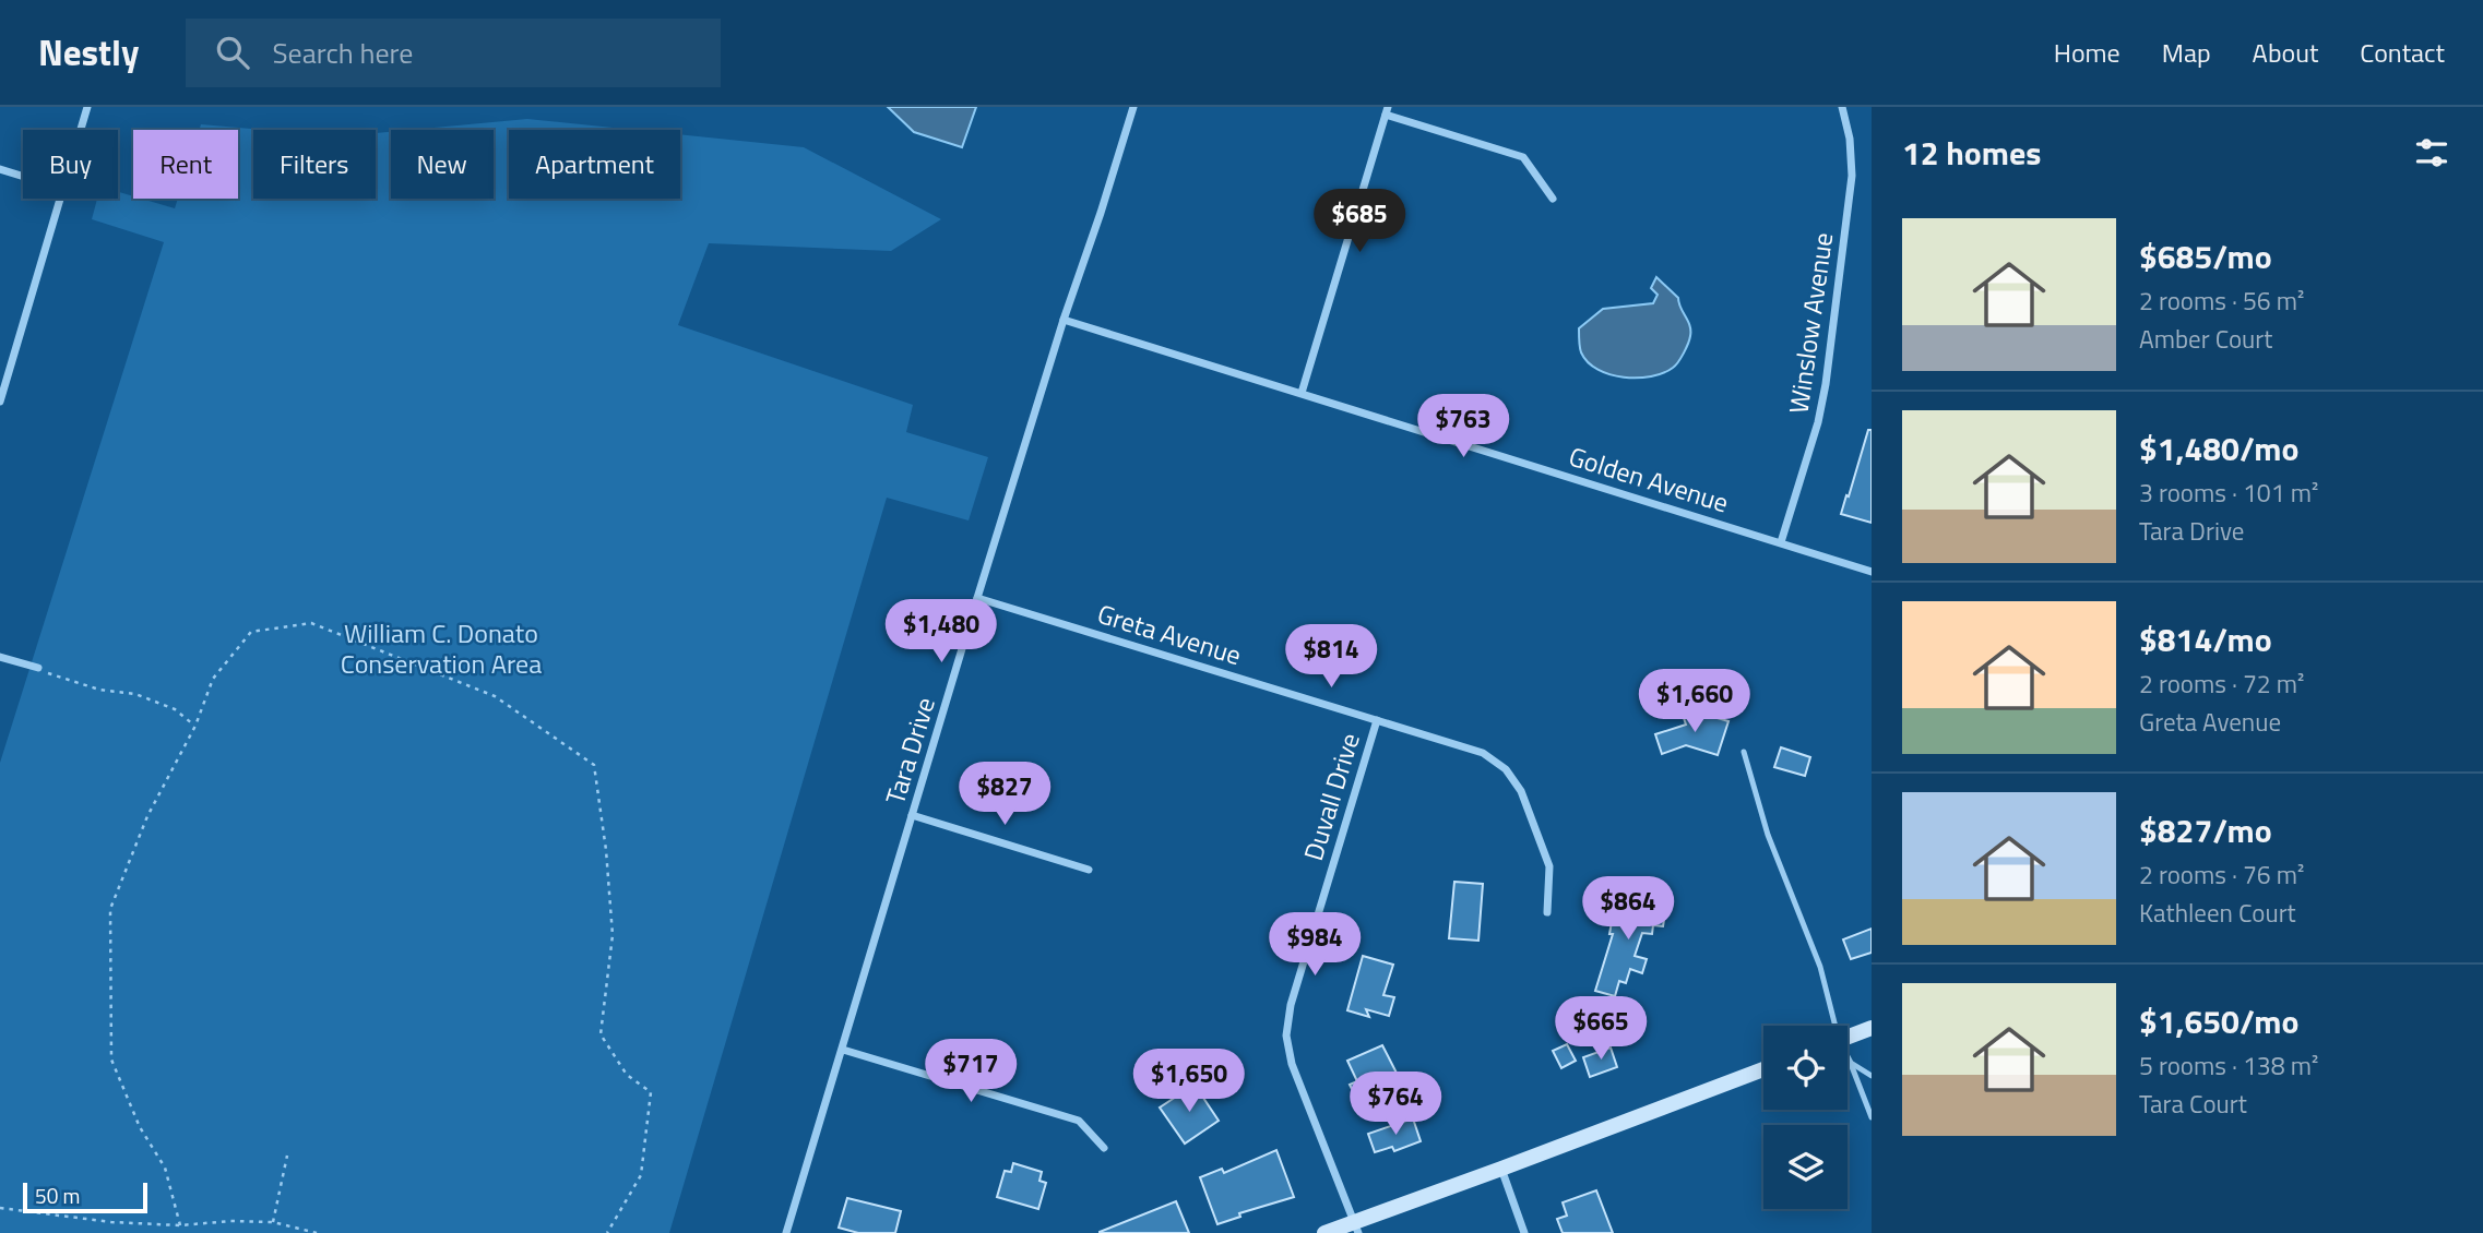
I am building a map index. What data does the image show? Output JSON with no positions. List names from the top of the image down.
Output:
{
  "streets": {
    "street": [
      "Winslow Avenue",
      "Golden Avenue",
      "Greta Avenue",
      "Tara Drive",
      "Duvall Drive"
    ]
  },
  "crossings": [
    ["Winslow Avenue", "Golden Avenue"],
    ["Golden Avenue", "Tara Drive"],
    ["Greta Avenue", "Tara Drive"],
    ["Greta Avenue", "Duvall Drive"]
  ],
  "parks": ["William C. Donato Conservation Area"],
  "scale_bar": "50 m",
  "page": {
    "header": "Nestly",
    "search": "Search here",
    "nav": [
      "Home",
      "Map",
      "About",
      "Contact"
    ],
    "heading": "12 homes",
    "chip": [
      "Buy",
      "Rent",
      "Filters",
      "New",
      "Apartment"
    ],
    "price": [
      "$685",
      "$763",
      "$1,480",
      "$814",
      "$1,660",
      "$827",
      "$864",
      "$984",
      "$665",
      "$717",
      "$1,650",
      "$764"
    ],
    "list": [
      {
        "name": "$685/mo",
        "note": "2 rooms · 56 m² · Amber Court"
      },
      {
        "name": "$1,480/mo",
        "note": "3 rooms · 101 m² · Tara Drive"
      },
      {
        "name": "$814/mo",
        "note": "2 rooms · 72 m² · Greta Avenue"
      },
      {
        "name": "$827/mo",
        "note": "2 rooms · 76 m² · Kathleen Court"
      },
      {
        "name": "$1,650/mo",
        "note": "5 rooms · 138 m² · Tara Court"
      }
    ],
    "scale": "50 m"
  }
}
